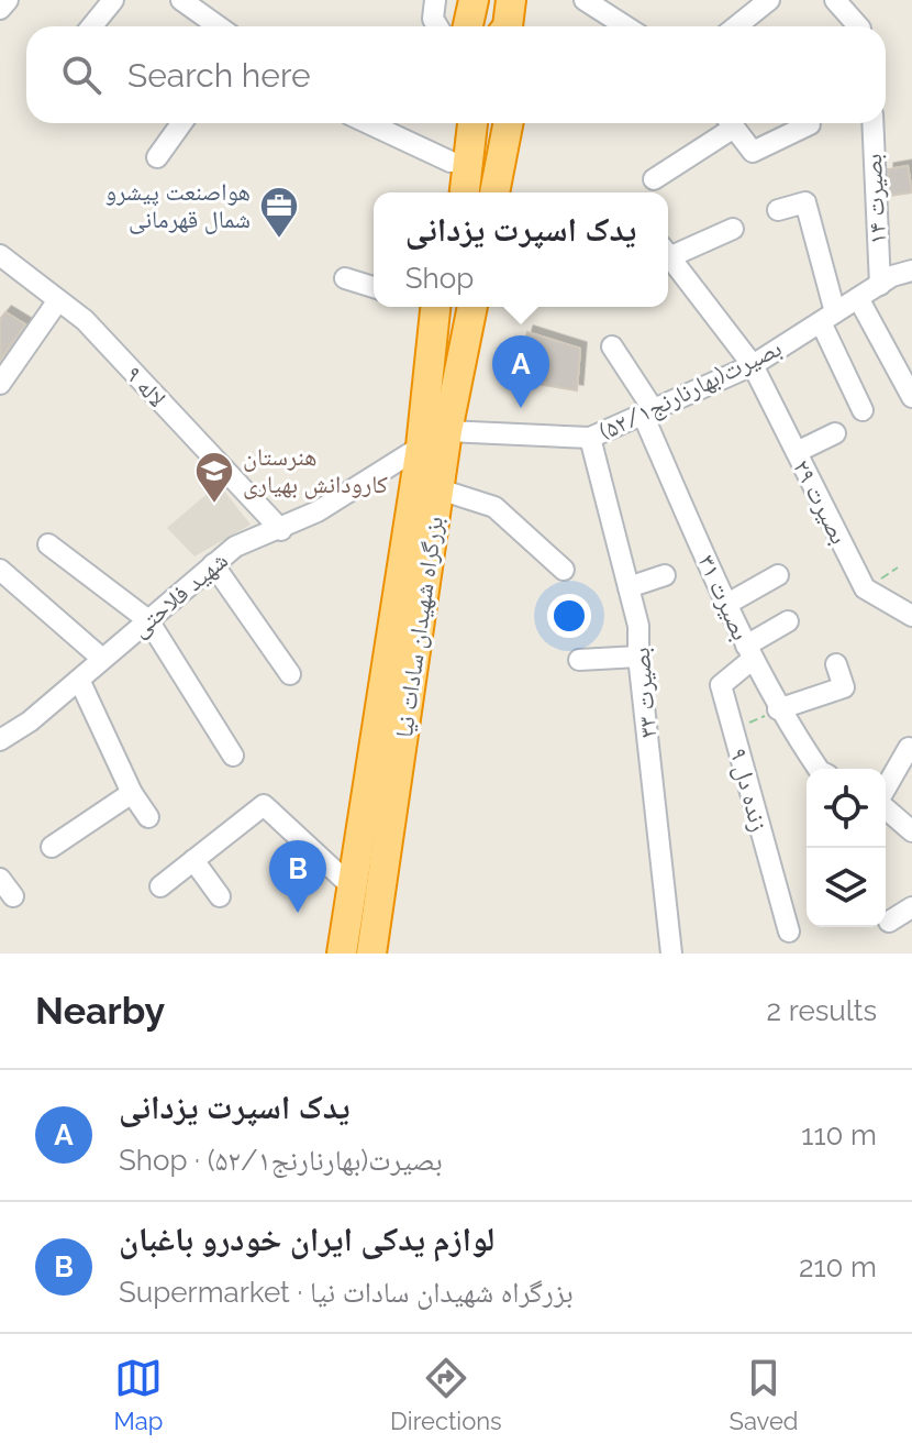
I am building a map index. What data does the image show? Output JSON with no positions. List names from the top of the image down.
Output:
{
  "streets": {
    "highway": ["بزرگراه شهیدان سادات نیا"],
    "street": [
      "بصیرت ۱۴",
      "لاله ۹",
      "بصیرت(بهارنارنج۵۲/۱)",
      "بصیرت ۲۹",
      "شهید فلاحتی",
      "بصیرت ۳۱",
      "بصیرت ۳۳",
      "زنده دل ۹"
    ]
  },
  "crossings": [
    ["بصیرت ۱۴", "بصیرت(بهارنارنج۵۲/۱)"],
    ["لاله ۹", "شهید فلاحتی"],
    ["بصیرت(بهارنارنج۵۲/۱)", "بصیرت ۲۹"],
    ["بصیرت(بهارنارنج۵۲/۱)", "بصیرت ۳۱"],
    ["بصیرت(بهارنارنج۵۲/۱)", "بزرگراه شهیدان سادات نیا"],
    ["بصیرت(بهارنارنج۵۲/۱)", "بصیرت ۳۳"],
    ["شهید فلاحتی", "بزرگراه شهیدان سادات نیا"],
    ["بصیرت ۳۱", "زنده دل ۹"]
  ],
  "places": {
    "office": ["هواصنعت پیشرو شمال قهرمانی"],
    "school or university": ["هنرستان کارودانش بهیاری"]
  },
  "page": {
    "search": "Search here",
    "popup": ["یدک اسپرت یزدانی", "Shop"],
    "pins": ["A", "B"],
    "heading": ["Nearby", "2 results"],
    "list": [
      {
        "mark": "A",
        "name": "یدک اسپرت یزدانی",
        "note": "Shop · بصیرت(بهارنارنج۵۲/۱)",
        "value": "110 m"
      },
      {
        "mark": "B",
        "name": "لوازم یدکی ایران خودرو باغبان",
        "note": "Supermarket · بزرگراه شهیدان سادات نیا",
        "value": "210 m"
      }
    ],
    "nav": ["Map", "Directions", "Saved"]
  }
}
